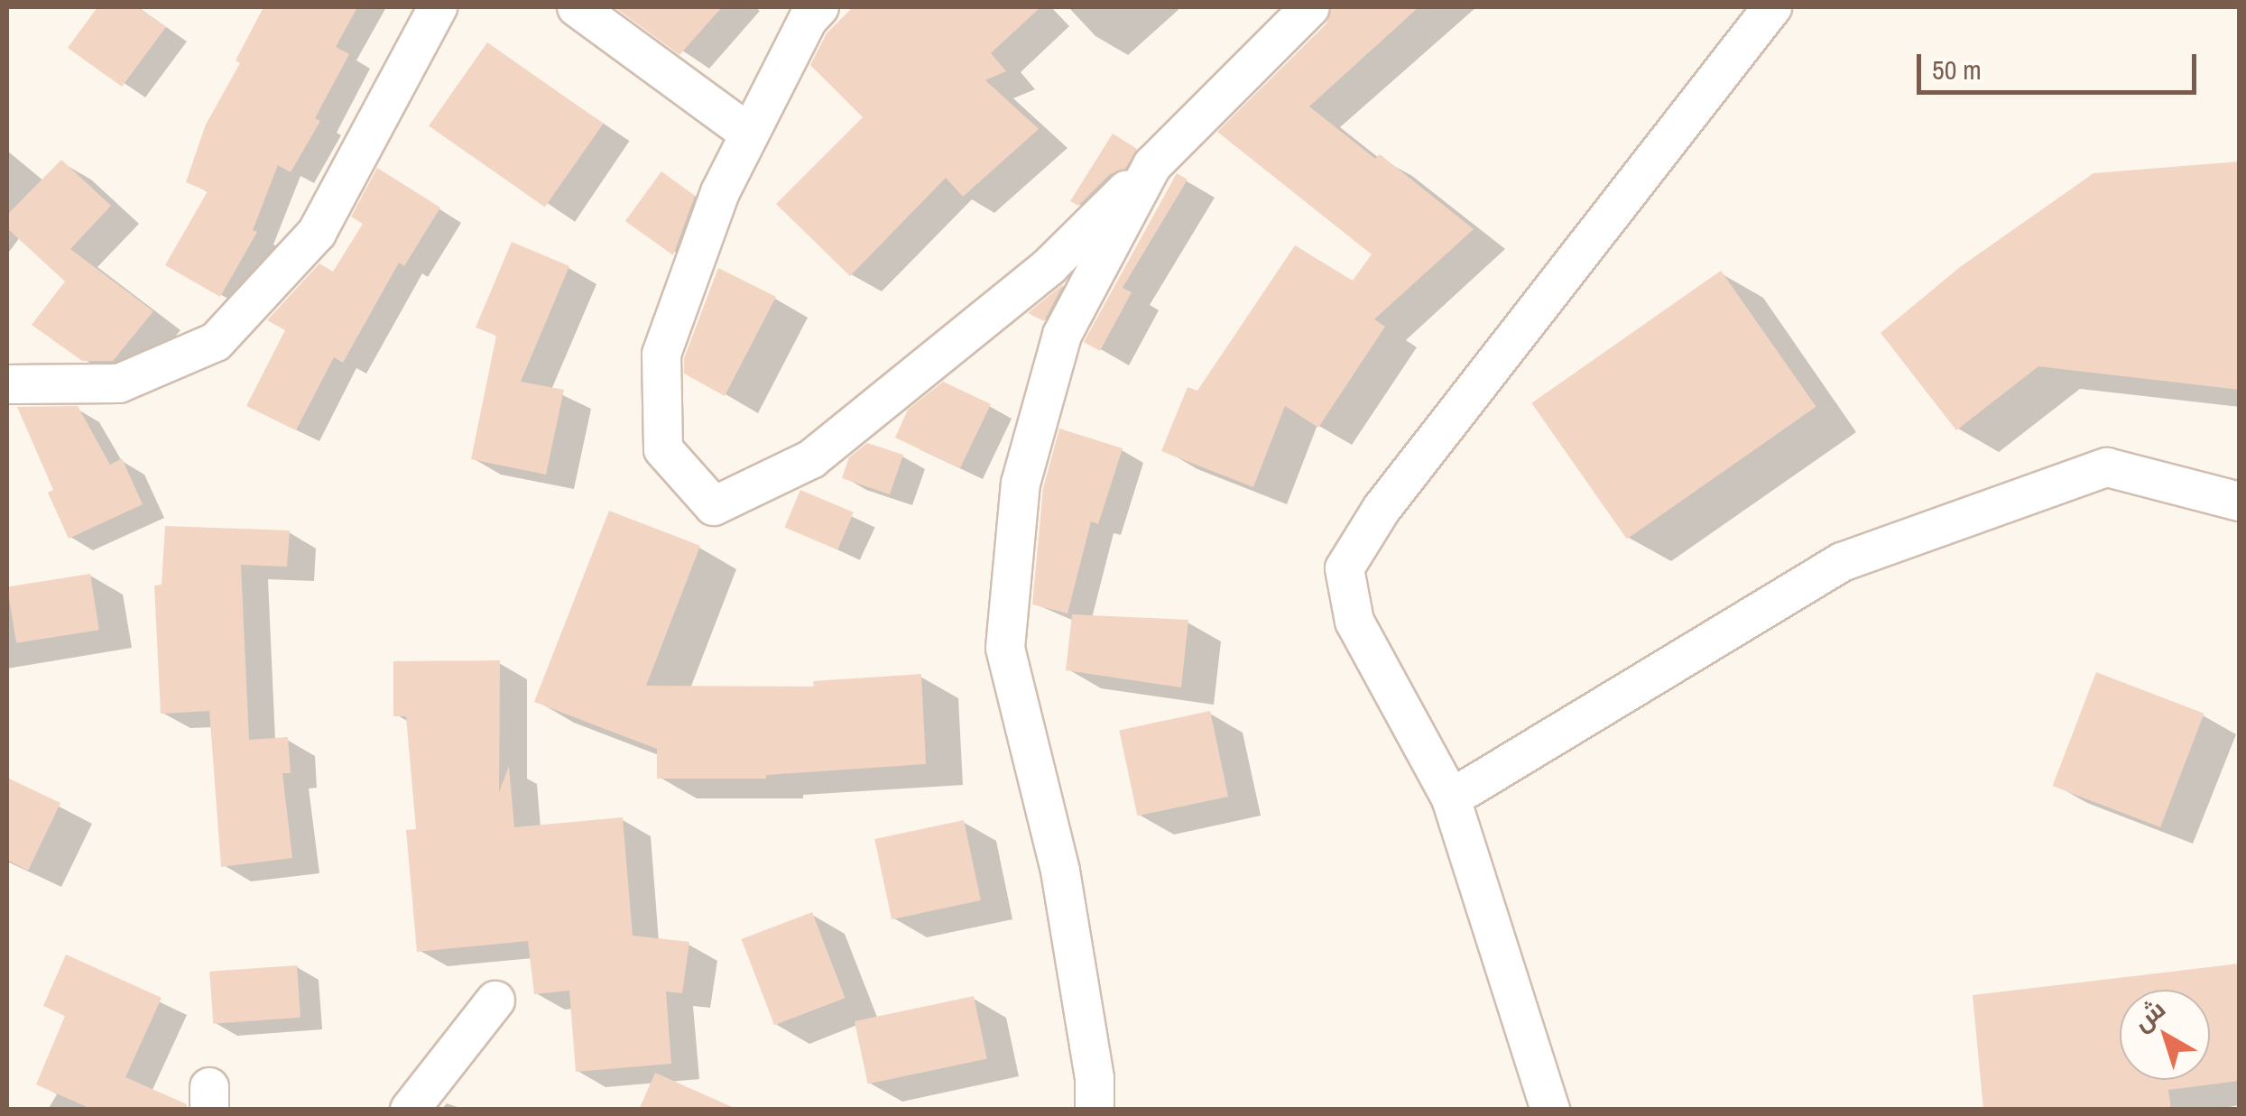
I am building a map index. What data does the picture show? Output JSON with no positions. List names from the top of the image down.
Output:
{
  "scale_bar": "50 m",
  "north": "top left"
}
